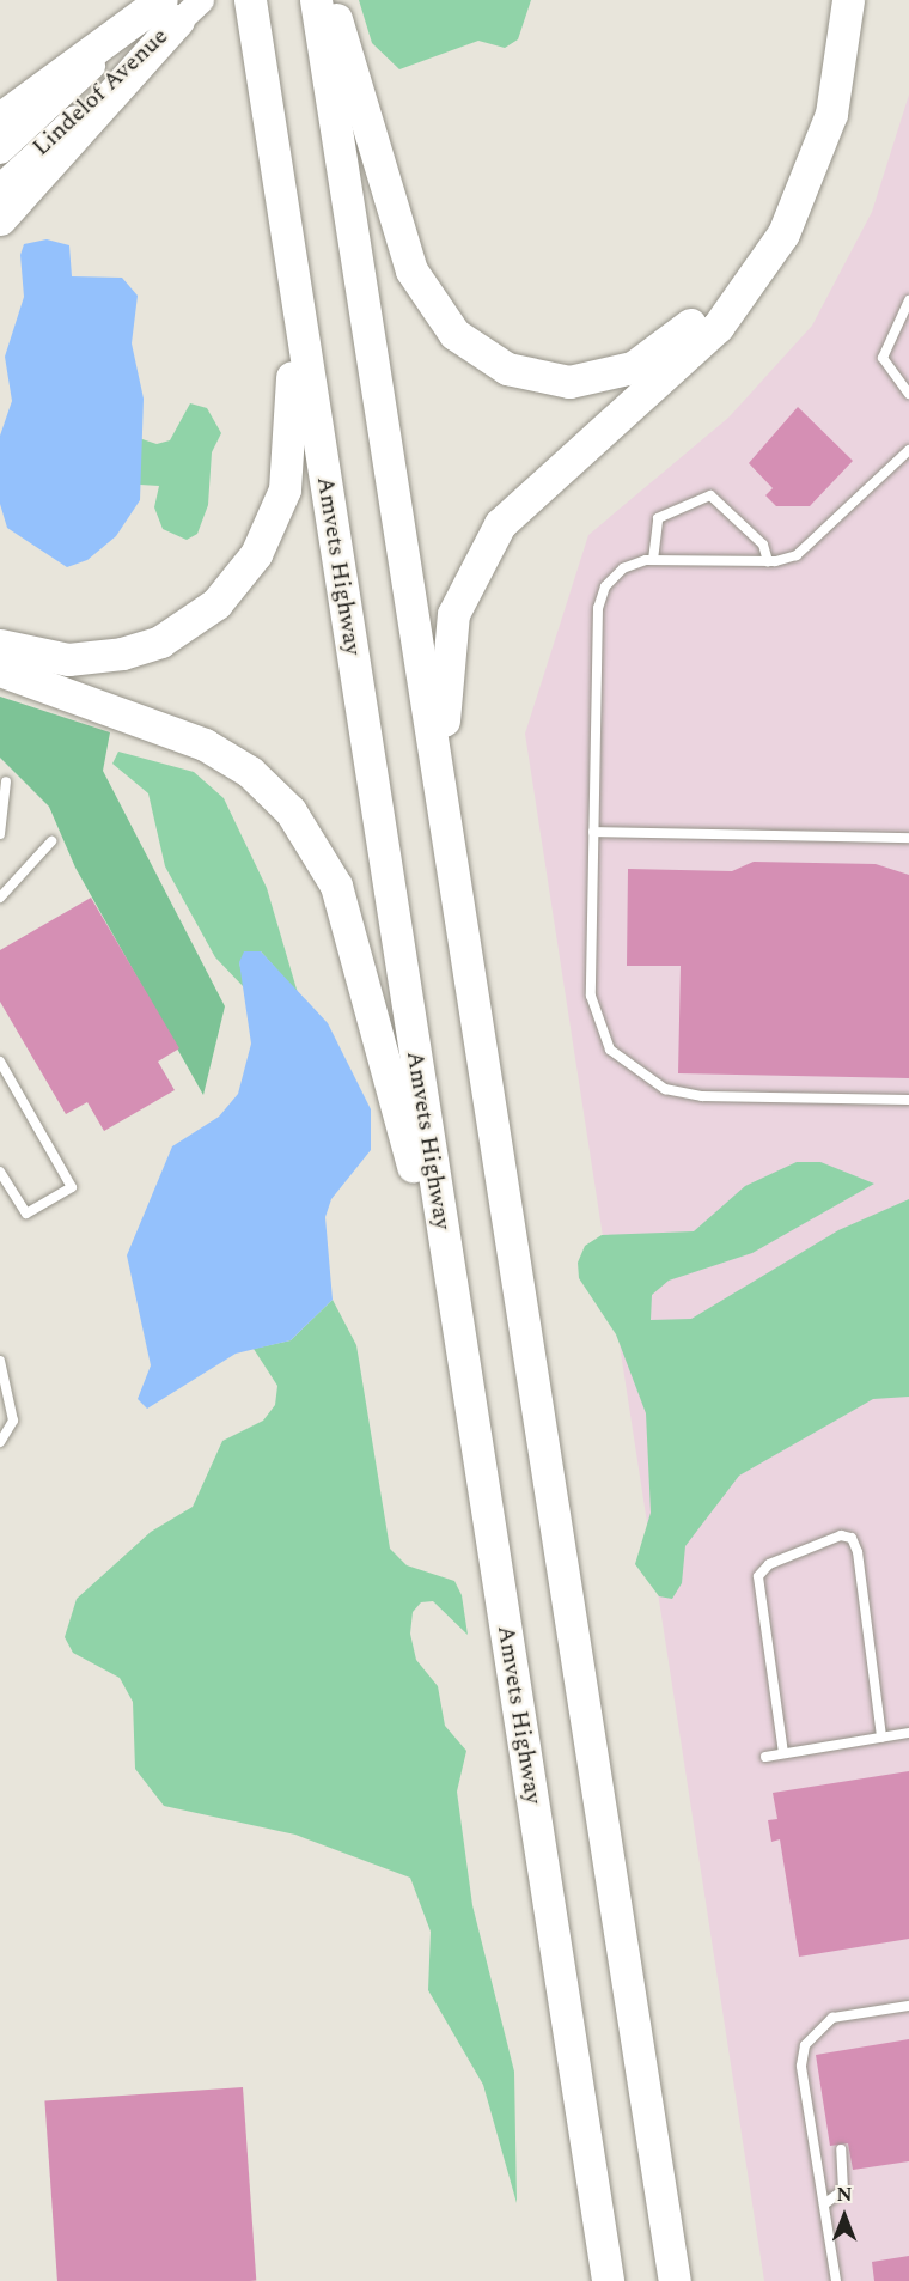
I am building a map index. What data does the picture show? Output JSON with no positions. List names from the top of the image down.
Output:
{
  "streets": {
    "highway": ["Amvets Highway"],
    "main road": ["Lindelof Avenue"]
  },
  "north": "top"
}
